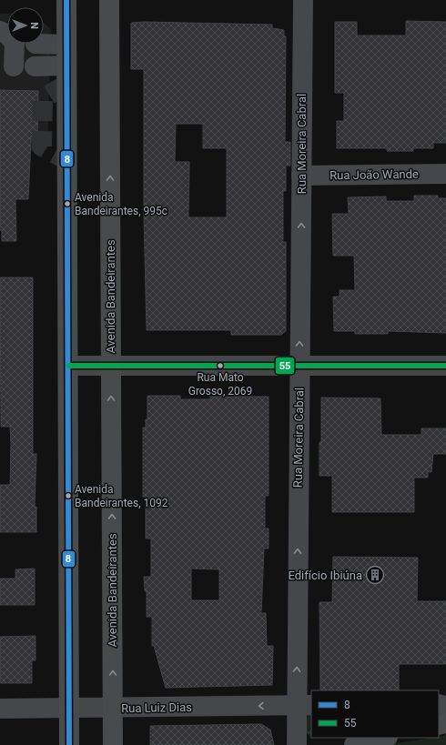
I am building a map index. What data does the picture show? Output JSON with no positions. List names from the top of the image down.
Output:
{
  "streets": {
    "main road": ["Avenida Bandeirantes"],
    "street": ["Rua Moreira Cabral", "Rua João Wande", "Rua Luiz Dias"]
  },
  "crossings": [
    ["Rua Moreira Cabral", "Rua João Wande"],
    ["Rua Moreira Cabral", "Rua Luiz Dias"],
    ["Avenida Bandeirantes", "Rua Luiz Dias"]
  ],
  "one_way": ["Rua Moreira Cabral", "Rua Luiz Dias"],
  "places": {
    "other": ["Avenida Bandeirantes, 995c", "Rua Mato Grosso, 2069", "Avenida Bandeirantes, 1092"],
    "building": ["Edifício Ibiúna"]
  },
  "lines": ["transit line 8", "transit line 55"],
  "legend": ["8", "55"],
  "north": "right"
}
